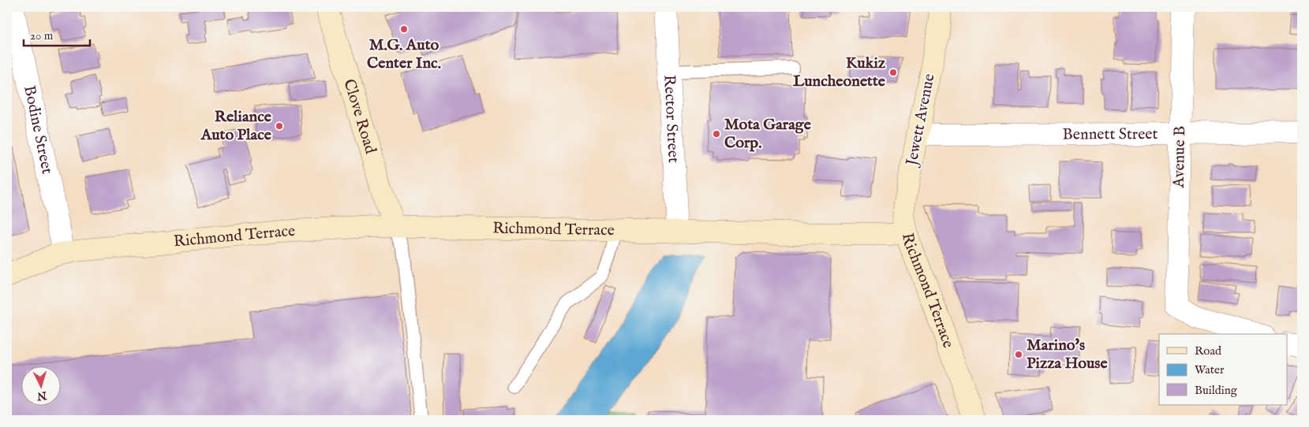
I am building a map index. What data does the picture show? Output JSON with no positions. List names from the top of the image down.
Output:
{
  "streets": {
    "main road": ["Clove Road", "Jewett Avenue", "Richmond Terrace"],
    "street": [
      "Rector Street",
      "Bodine Street",
      "Bennett Street",
      "Avenue B"
    ]
  },
  "crossings": [
    ["Clove Road", "Richmond Terrace"],
    ["Rector Street", "Richmond Terrace"],
    ["Jewett Avenue", "Bennett Street"],
    ["Jewett Avenue", "Richmond Terrace"],
    ["Bodine Street", "Richmond Terrace"],
    ["Bennett Street", "Avenue B"]
  ],
  "places": [
    "M.G. Auto Center Inc.",
    "Kukiz Luncheonette",
    "Reliance Auto Place",
    "Mota Garage Corp.",
    "Marino's Pizza House"
  ],
  "legend": ["Road", "Water", "Building"],
  "scale_bar": "20 m",
  "north": "bottom"
}
